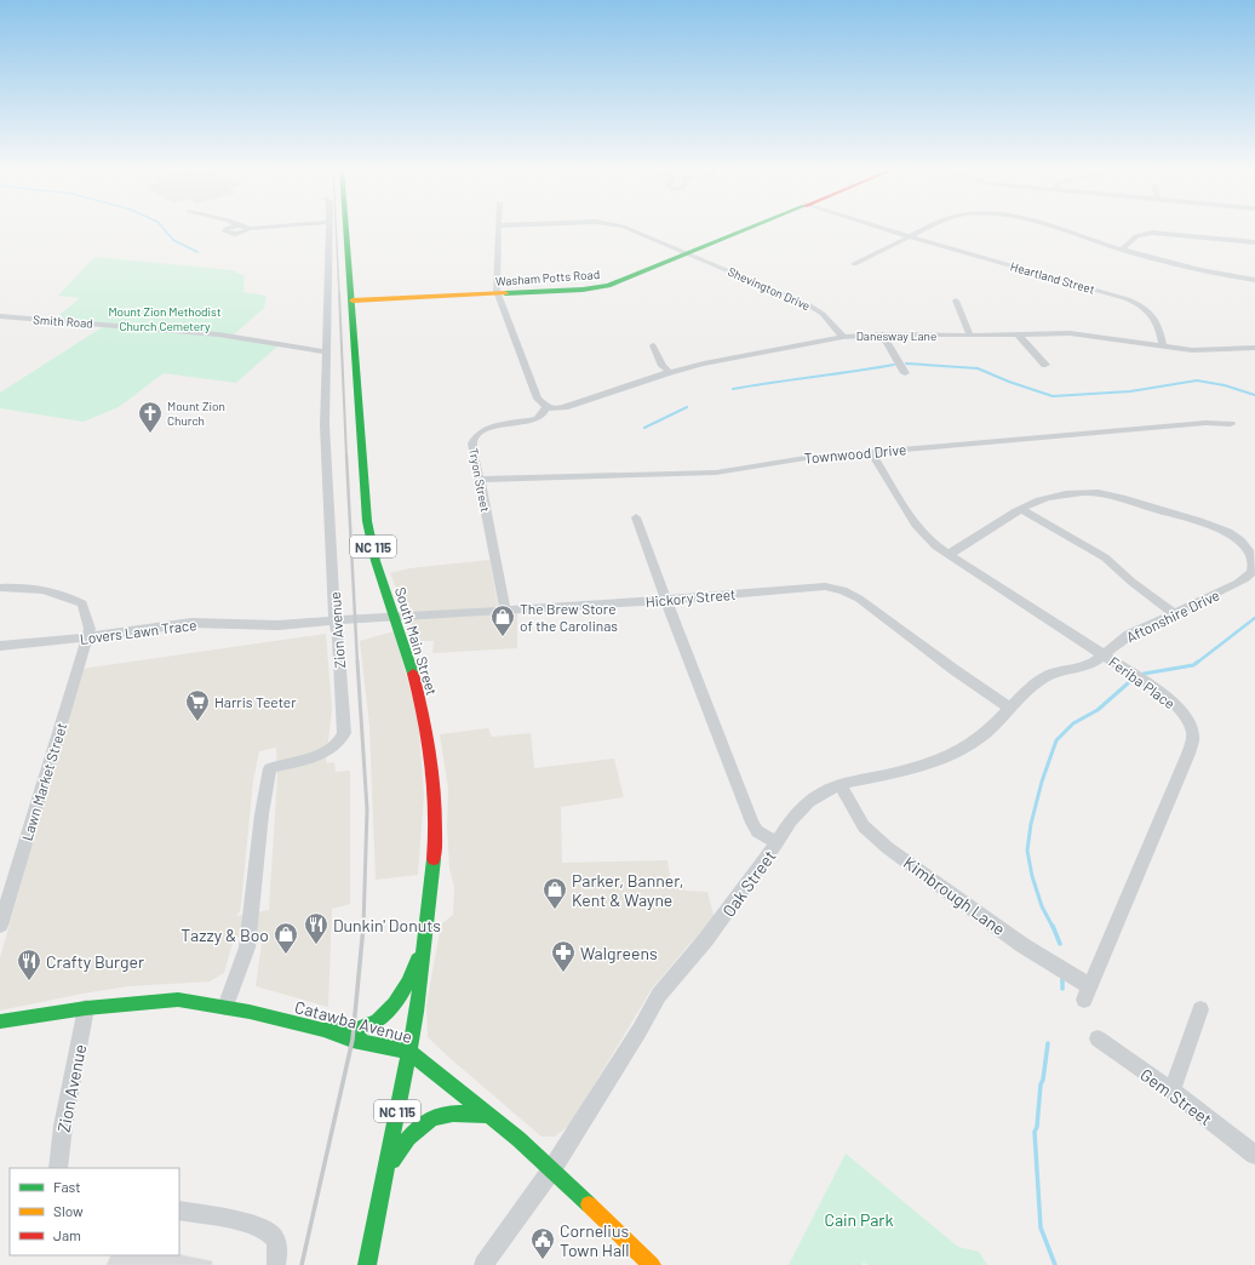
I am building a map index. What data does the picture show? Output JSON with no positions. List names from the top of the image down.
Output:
{
  "streets": {
    "main road": [
      "Washam Potts Road",
      "NC 115",
      "South Main Street",
      "Catawba Avenue"
    ],
    "street": [
      "Heartland Street",
      "Shevington Drive",
      "Smith Road",
      "Danesway Lane",
      "Townwood Drive",
      "Tryon Street",
      "Hickory Street",
      "Aftonshire Drive",
      "Zion Avenue",
      "Lovers Lawn Trace",
      "Feriba Place",
      "Lawn Market Street",
      "Oak Street",
      "Kimbrough Lane",
      "Gem Street"
    ]
  },
  "crossings": [
    ["Washam Potts Road", "Shevington Drive"],
    ["Washam Potts Road", "South Main Street"],
    ["Heartland Street", "Danesway Lane"],
    ["Shevington Drive", "Danesway Lane"],
    ["Smith Road", "Zion Avenue"],
    ["Danesway Lane", "Tryon Street"],
    ["Townwood Drive", "Tryon Street"],
    ["Townwood Drive", "Feriba Place"],
    ["Tryon Street", "Hickory Street"],
    ["NC 115", "South Main Street"],
    ["NC 115", "Catawba Avenue"],
    ["Hickory Street", "Aftonshire Drive"],
    ["Hickory Street", "Zion Avenue"],
    ["Hickory Street", "Lovers Lawn Trace"],
    ["Hickory Street", "South Main Street"],
    ["Hickory Street", "Oak Street"],
    ["Aftonshire Drive", "Feriba Place"],
    ["Aftonshire Drive", "Oak Street"],
    ["Aftonshire Drive", "Kimbrough Lane"],
    ["Zion Avenue", "Lovers Lawn Trace"],
    ["Zion Avenue", "Catawba Avenue"],
    ["Lovers Lawn Trace", "Lawn Market Street"],
    ["South Main Street", "Catawba Avenue"],
    ["Feriba Place", "Kimbrough Lane"],
    ["Oak Street", "Catawba Avenue"]
  ],
  "parks": ["Mount Zion Methodist Church Cemetery", "Cain Park"],
  "places": {
    "church": ["Mount Zion Church"],
    "shop": ["The Brew Store of the Carolinas", "Parker, Banner, Kent & Wayne", "Tazzy & Boo"],
    "supermarket": ["Harris Teeter"],
    "restaurant": ["Dunkin' Donuts", "Crafty Burger"],
    "pharmacy": ["Walgreens"],
    "public building": ["Cornelius Town Hall"]
  },
  "legend": ["Fast", "Slow", "Jam"]
}
